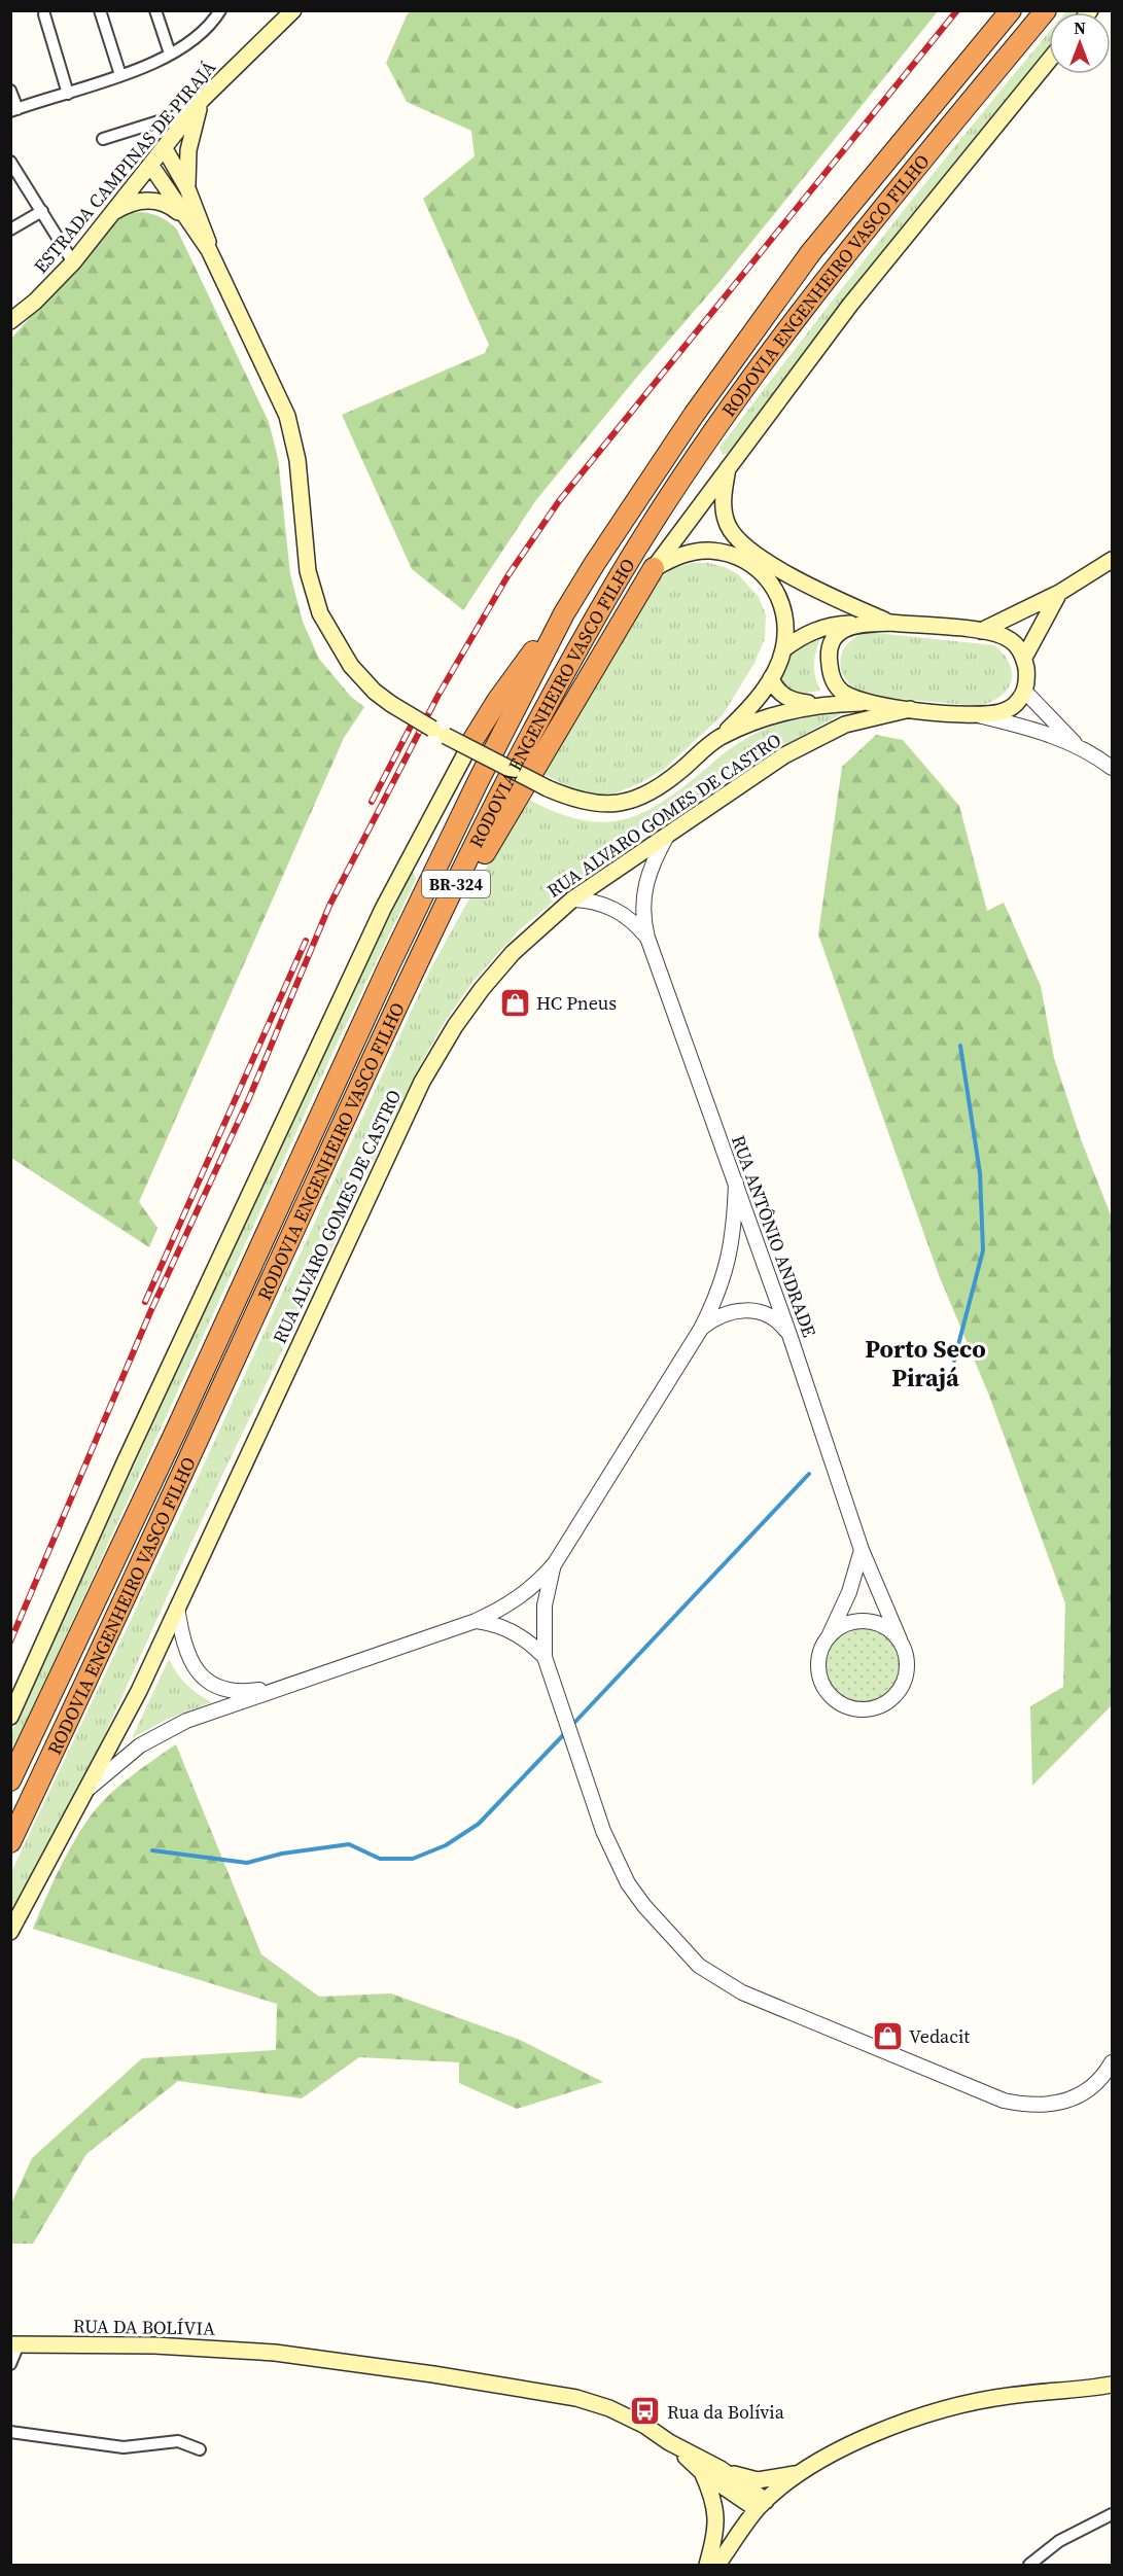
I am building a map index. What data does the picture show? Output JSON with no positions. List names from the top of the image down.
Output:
{
  "streets": {
    "highway": ["RODOVIA ENGENHEIRO VASCO FILHO", "BR-324"],
    "main road": ["ESTRADA CAMPINAS DE PIRAJÁ", "RUA ALVARO GOMES DE CASTRO", "RUA DA BOLÍVIA"],
    "street": ["RUA ANTÔNIO ANDRADE"]
  },
  "crossings": [
    ["RUA ALVARO GOMES DE CASTRO", "RUA ANTÔNIO ANDRADE"]
  ],
  "districts": ["Porto Seco Pirajá"],
  "places": {
    "shop": ["HC Pneus", "Vedacit"],
    "bus stop": ["Rua da Bolívia"]
  },
  "north": "top"
}
